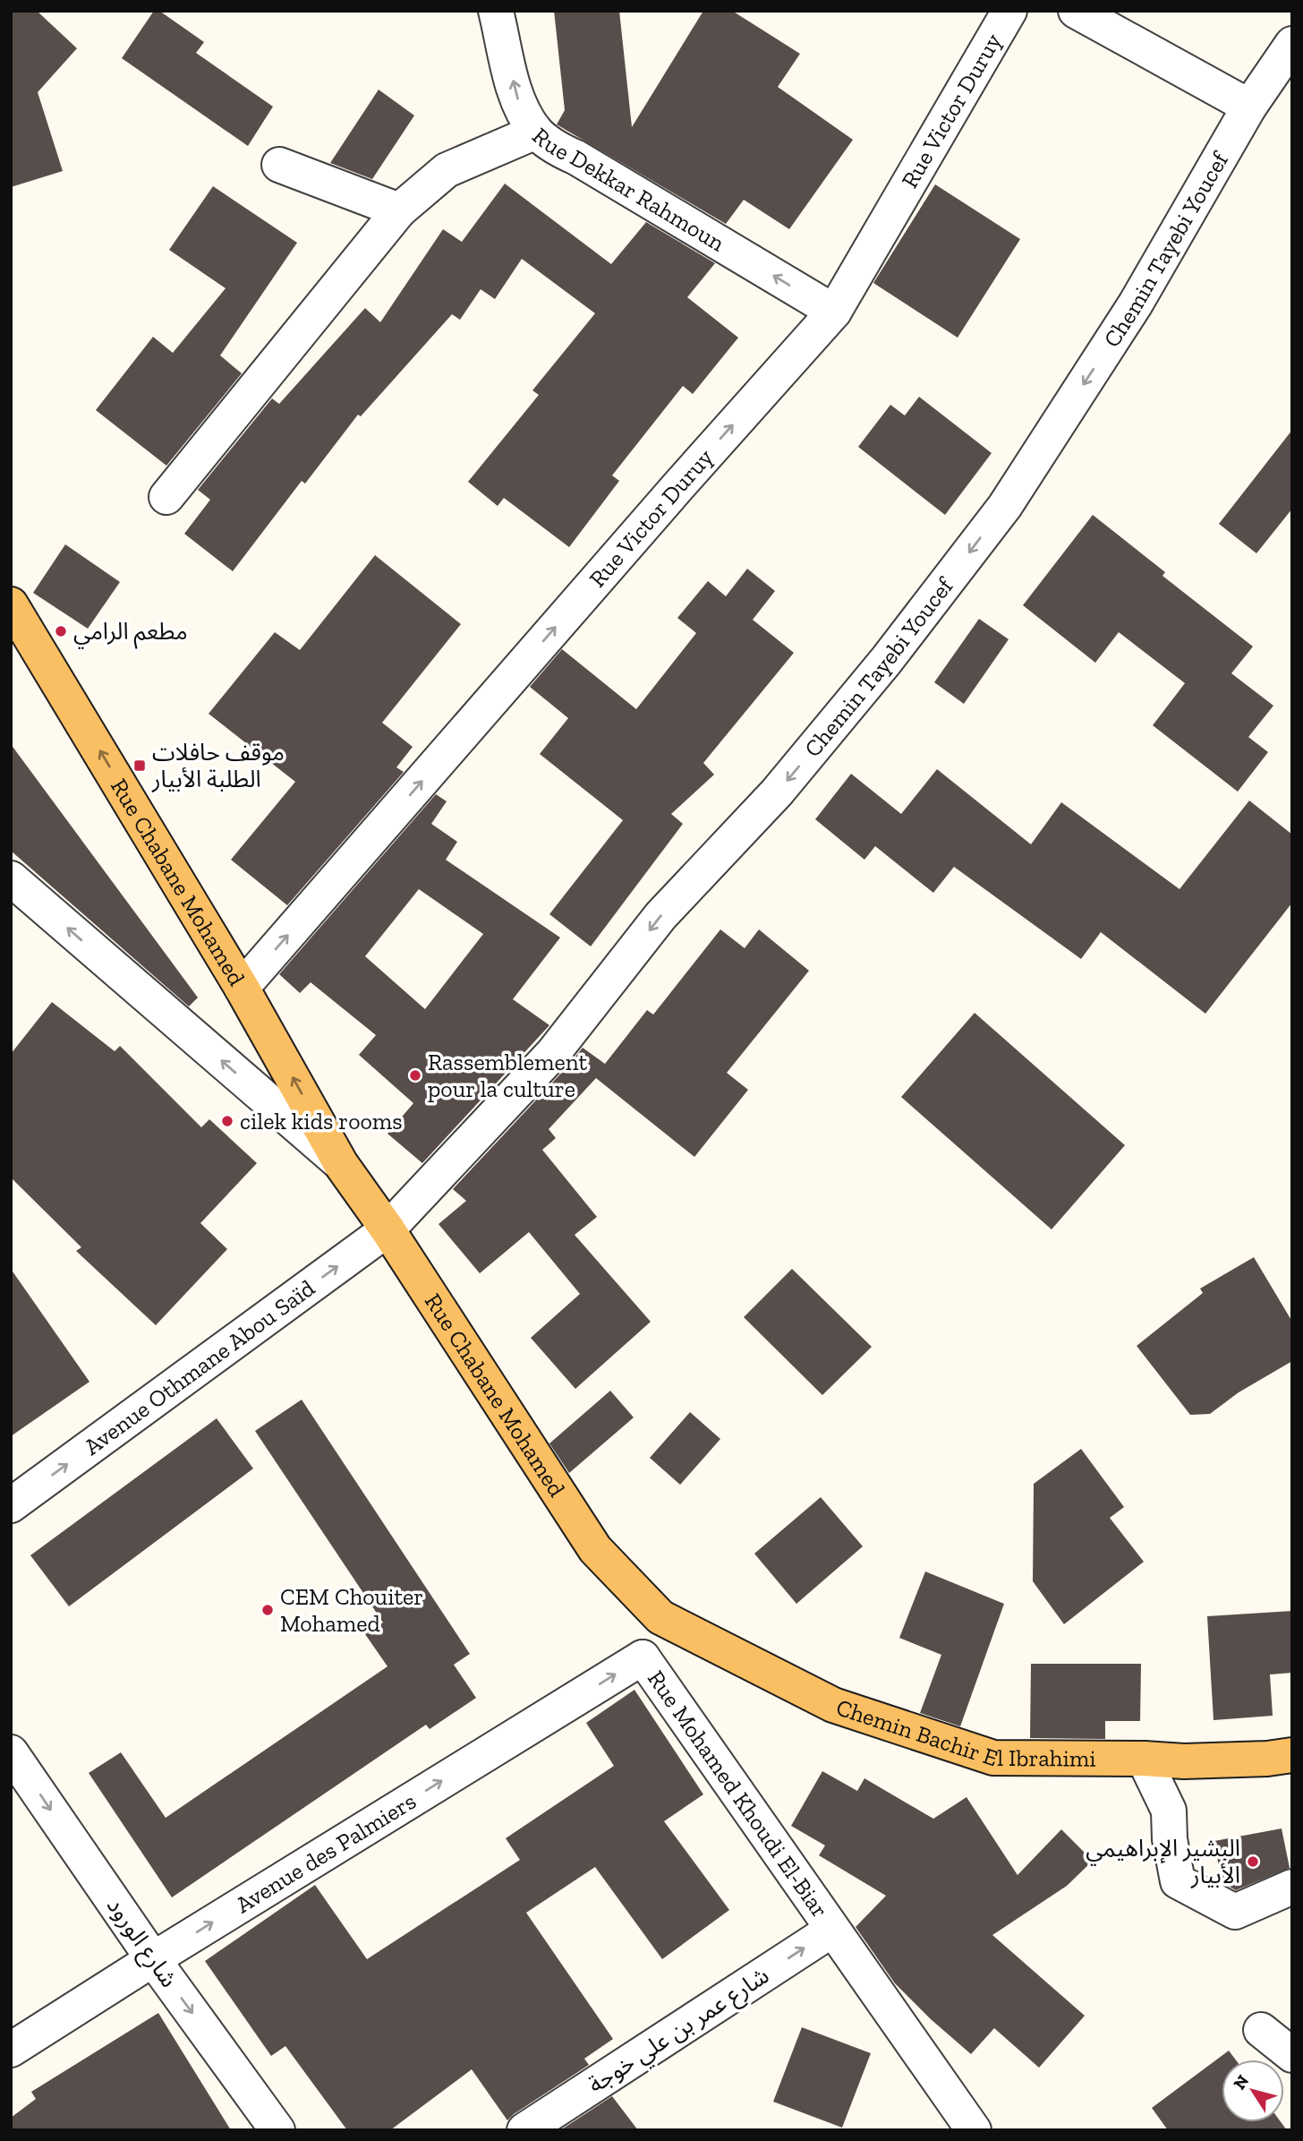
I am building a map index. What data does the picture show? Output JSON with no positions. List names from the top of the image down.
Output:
{
  "streets": {
    "main road": ["Rue Chabane Mohamed", "Chemin Bachir El Ibrahimi"],
    "street": [
      "Rue Victor Duruy",
      "Rue Dekkar Rahmoun",
      "Chemin Tayebi Youcef",
      "Avenue Othmane Abou Saïd",
      "Rue Mohamed Khoudi El-Biar",
      "Avenue des Palmiers",
      "شارع الورود",
      "شارع عمر بن علي خوجة"
    ]
  },
  "crossings": [
    ["Rue Victor Duruy", "Rue Dekkar Rahmoun"],
    ["Rue Victor Duruy", "Rue Chabane Mohamed"],
    ["Chemin Tayebi Youcef", "Rue Chabane Mohamed"],
    ["Chemin Tayebi Youcef", "Avenue Othmane Abou Saïd"],
    ["Rue Chabane Mohamed", "Avenue Othmane Abou Saïd"],
    ["Rue Chabane Mohamed", "Chemin Bachir El Ibrahimi"],
    ["Rue Mohamed Khoudi El-Biar", "Avenue des Palmiers"],
    ["Rue Mohamed Khoudi El-Biar", "شارع عمر بن علي خوجة"],
    ["Avenue des Palmiers", "شارع الورود"]
  ],
  "one_way": [
    "Rue Victor Duruy",
    "Rue Dekkar Rahmoun",
    "Chemin Tayebi Youcef",
    "Rue Chabane Mohamed",
    "Avenue Othmane Abou Saïd",
    "Avenue des Palmiers",
    "شارع الورود",
    "شارع عمر بن علي خوجة"
  ],
  "places": {
    "other": [
      "مطعم الرامي",
      "Rassemblement pour la culture",
      "cilek kids rooms",
      "CEM Chouiter Mohamed",
      "البشير الإبراهيمي الأبيار"
    ],
    "transit": ["موقف حافلات الطلبة الأبيار"]
  },
  "north": "top left"
}
